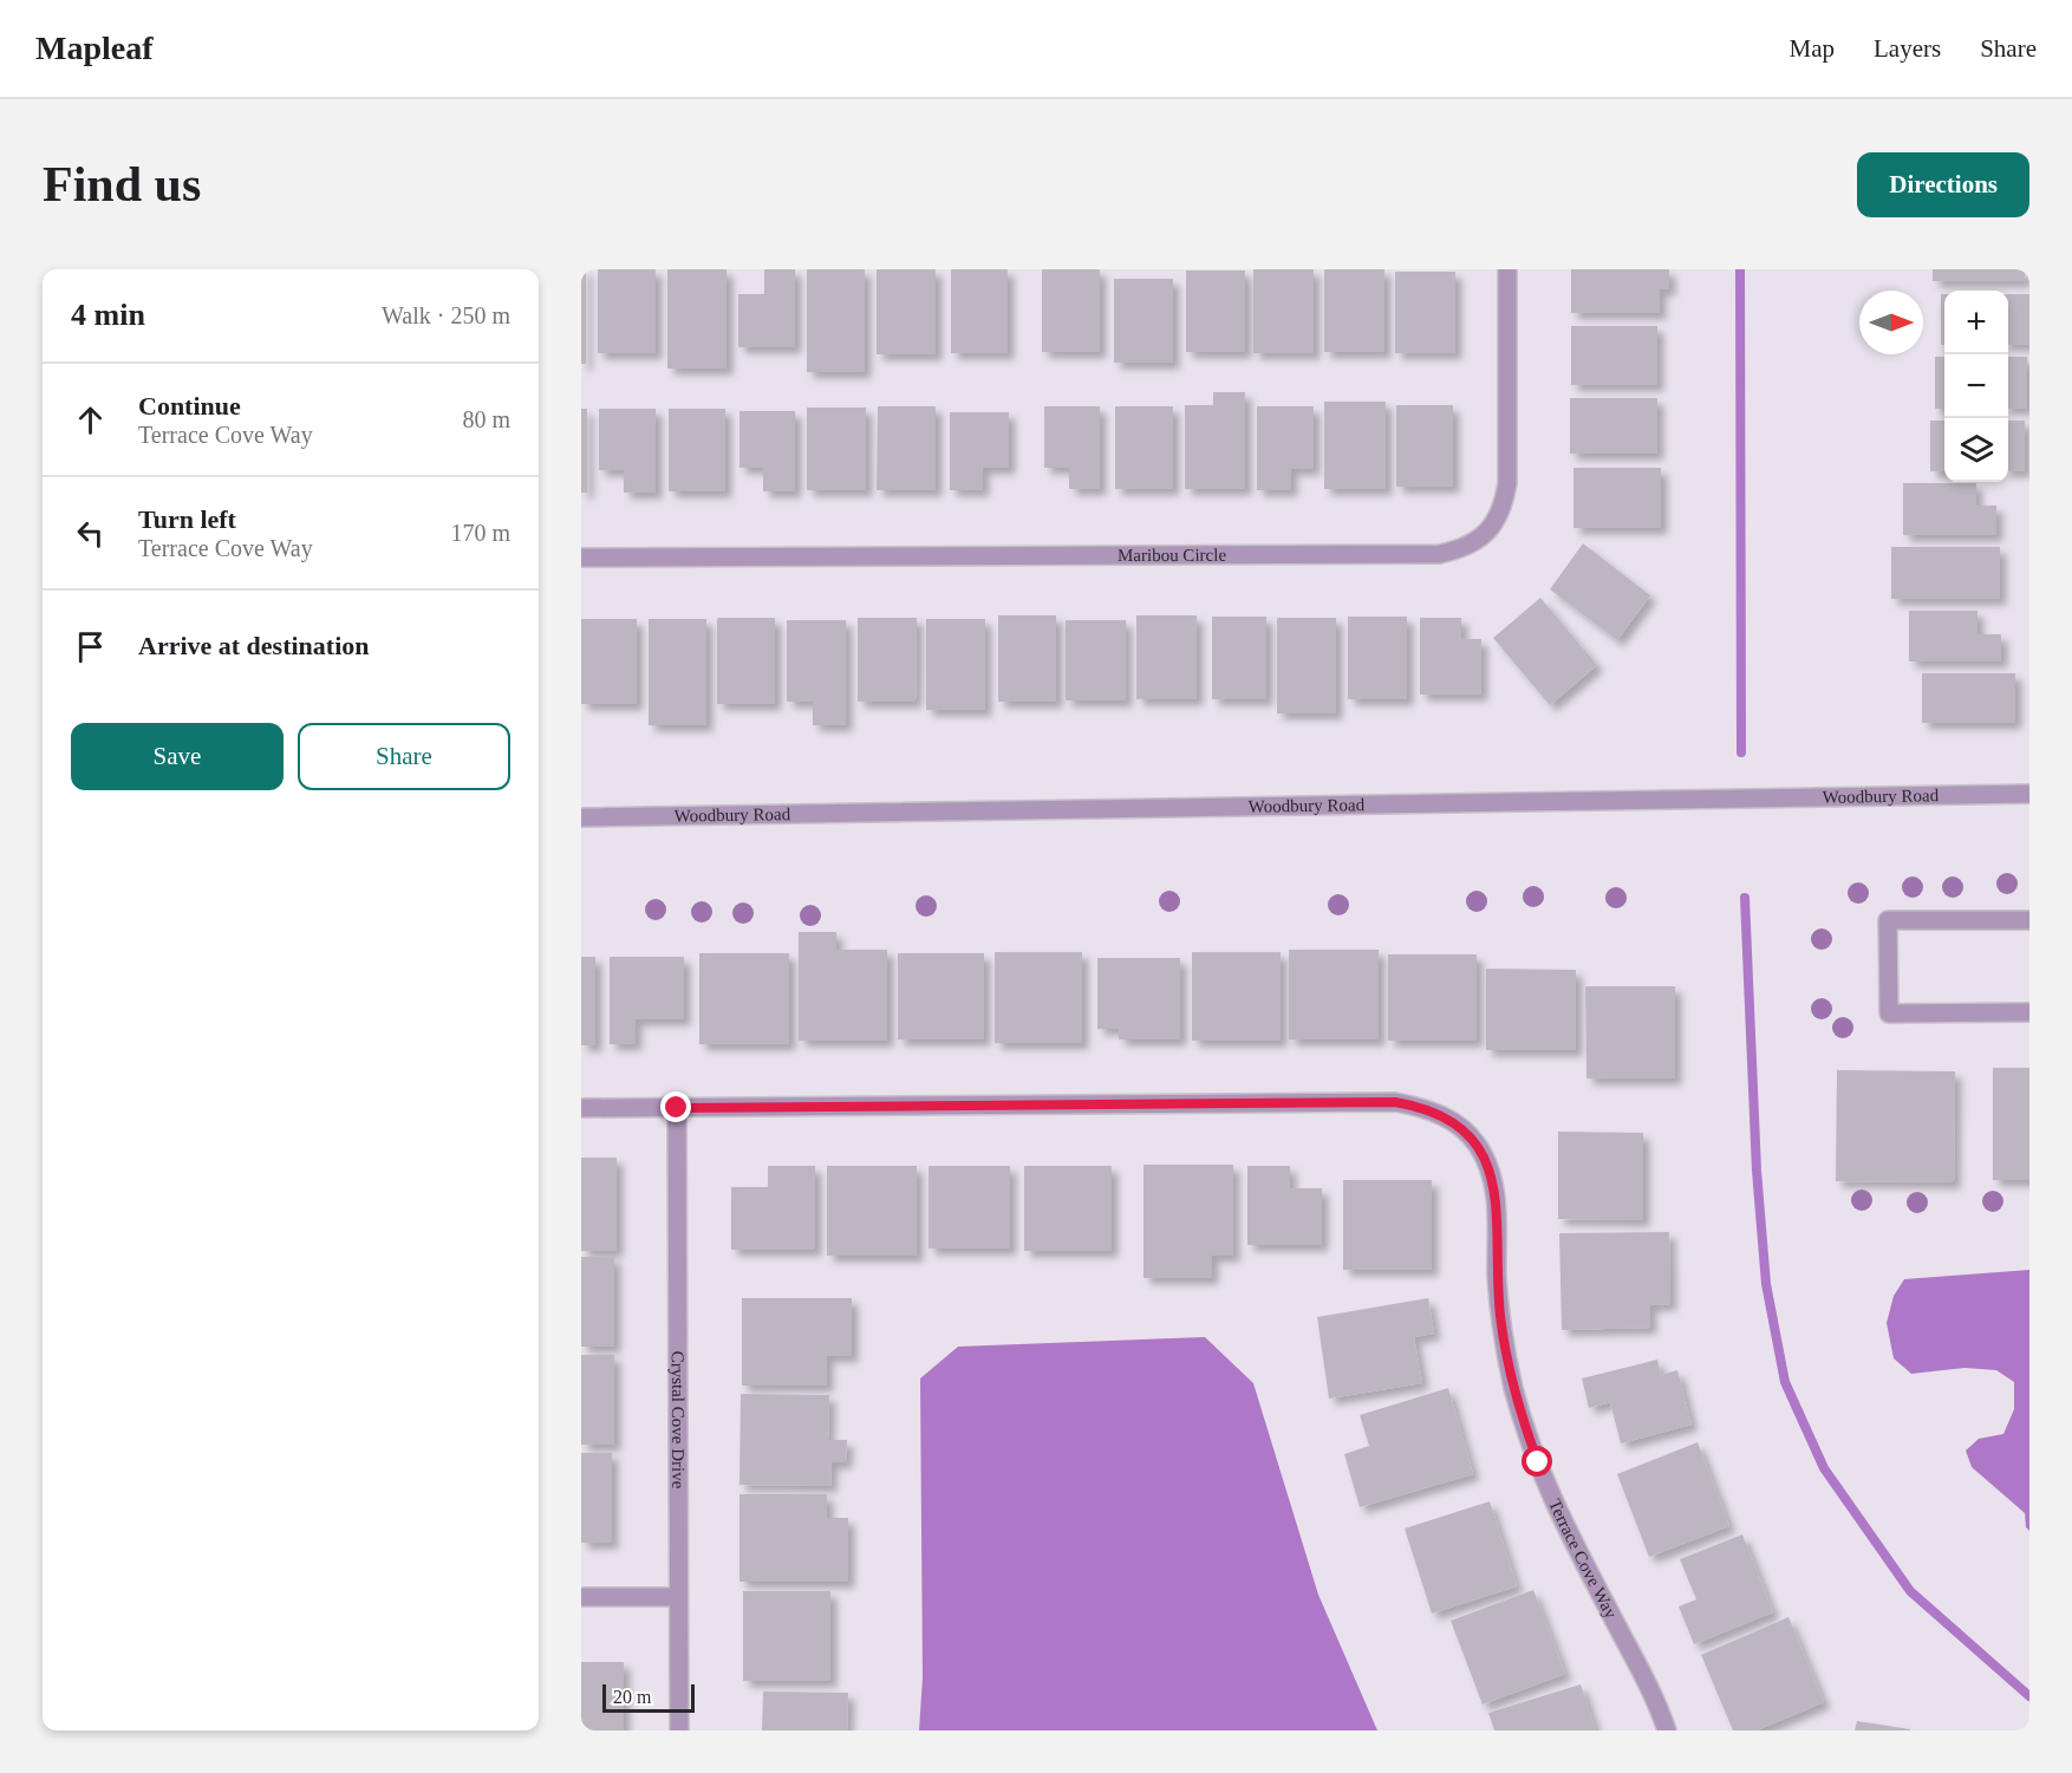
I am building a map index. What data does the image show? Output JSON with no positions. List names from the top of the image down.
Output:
{
  "streets": {
    "street": [
      "Maribou Circle",
      "Woodbury Road",
      "Crystal Cove Drive",
      "Terrace Cove Way"
    ]
  },
  "crossings": [
    ["Crystal Cove Drive", "Terrace Cove Way"]
  ],
  "scale_bar": "20 m",
  "north": "right",
  "page": {
    "header": "Mapleaf",
    "nav": ["Map", "Layers", "Share"],
    "buttons": [
      "Directions",
      ["Save", "Share"]
    ],
    "title": "Find us",
    "heading": ["4 min", "Walk · 250 m"],
    "map_buttons": ["+", "−"],
    "list": [
      ["Continue", "Terrace Cove Way", "80 m"],
      ["Turn left", "Terrace Cove Way", "170 m"],
      "Arrive at destination"
    ],
    "scale": "20 m"
  }
}
